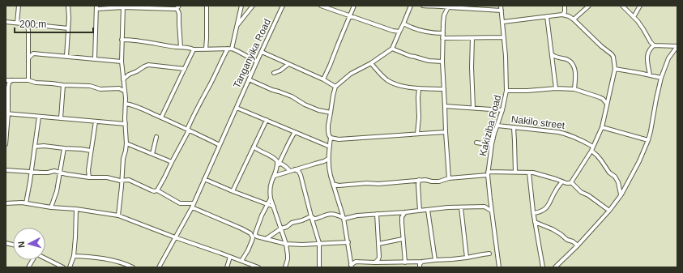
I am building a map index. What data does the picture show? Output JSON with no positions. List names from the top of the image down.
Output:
{
  "streets": {
    "street": ["Tanganyika Road", "Nakilo street", "Kakiziba Road"]
  },
  "crossings": [
    ["Nakilo street", "Kakiziba Road"]
  ],
  "scale_bar": "200 m",
  "north": "left"
}
